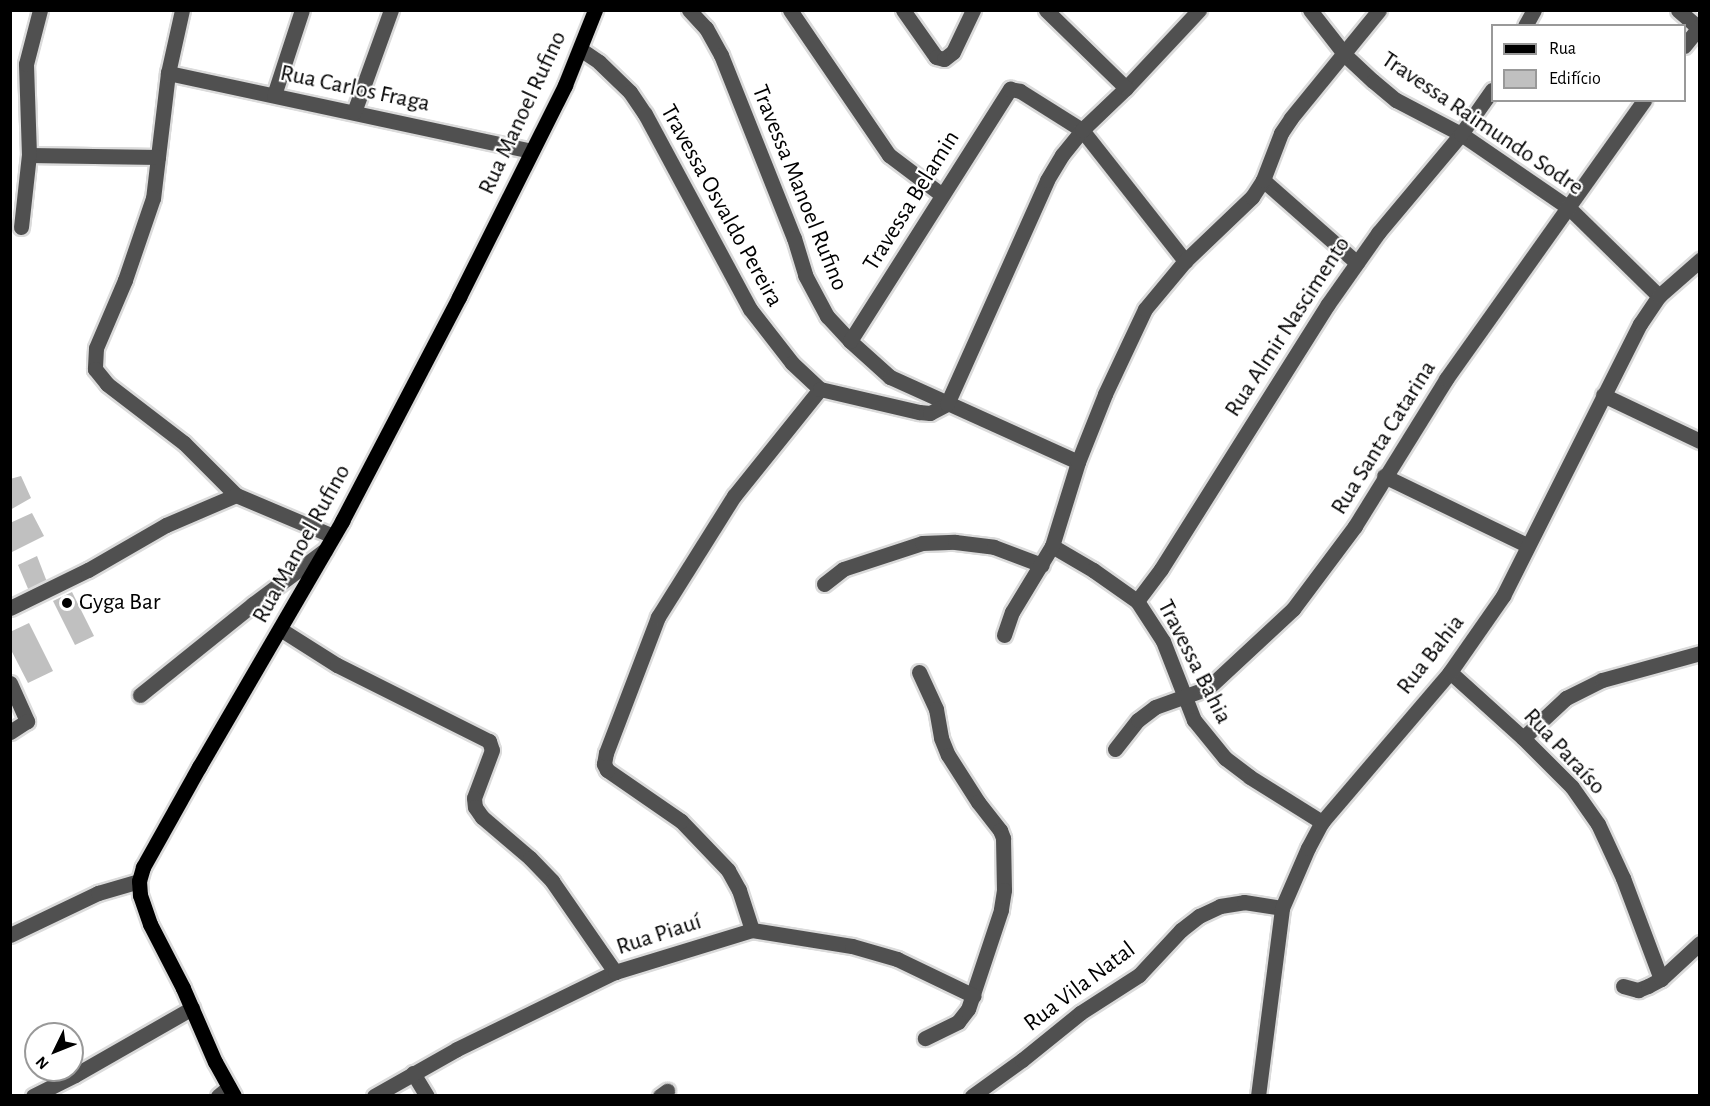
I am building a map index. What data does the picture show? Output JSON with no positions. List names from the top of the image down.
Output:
{
  "streets": {
    "main road": ["Rua Manoel Rufino"],
    "street": [
      "Rua Carlos Fraga",
      "Travessa Raimundo Sodre",
      "Travessa Manoel Rufino",
      "Travessa Belamin",
      "Travessa Osvaldo Pereira",
      "Rua Almir Nascimento",
      "Rua Santa Catarina",
      "Rua Bahia",
      "Travessa Bahia",
      "Rua Paraíso",
      "Rua Piauí",
      "Rua Vila Natal"
    ]
  },
  "crossings": [
    ["Rua Carlos Fraga", "Rua Manoel Rufino"],
    ["Rua Manoel Rufino", "Travessa Osvaldo Pereira"],
    ["Travessa Raimundo Sodre", "Rua Almir Nascimento"],
    ["Travessa Raimundo Sodre", "Rua Santa Catarina"],
    ["Travessa Raimundo Sodre", "Rua Bahia"],
    ["Travessa Manoel Rufino", "Travessa Belamin"],
    ["Rua Almir Nascimento", "Travessa Bahia"],
    ["Rua Santa Catarina", "Travessa Bahia"],
    ["Rua Bahia", "Travessa Bahia"],
    ["Rua Bahia", "Rua Paraíso"],
    ["Rua Bahia", "Rua Vila Natal"]
  ],
  "places": ["Gyga Bar"],
  "legend": ["Rua", "Edifício"],
  "north": "bottom left"
}
